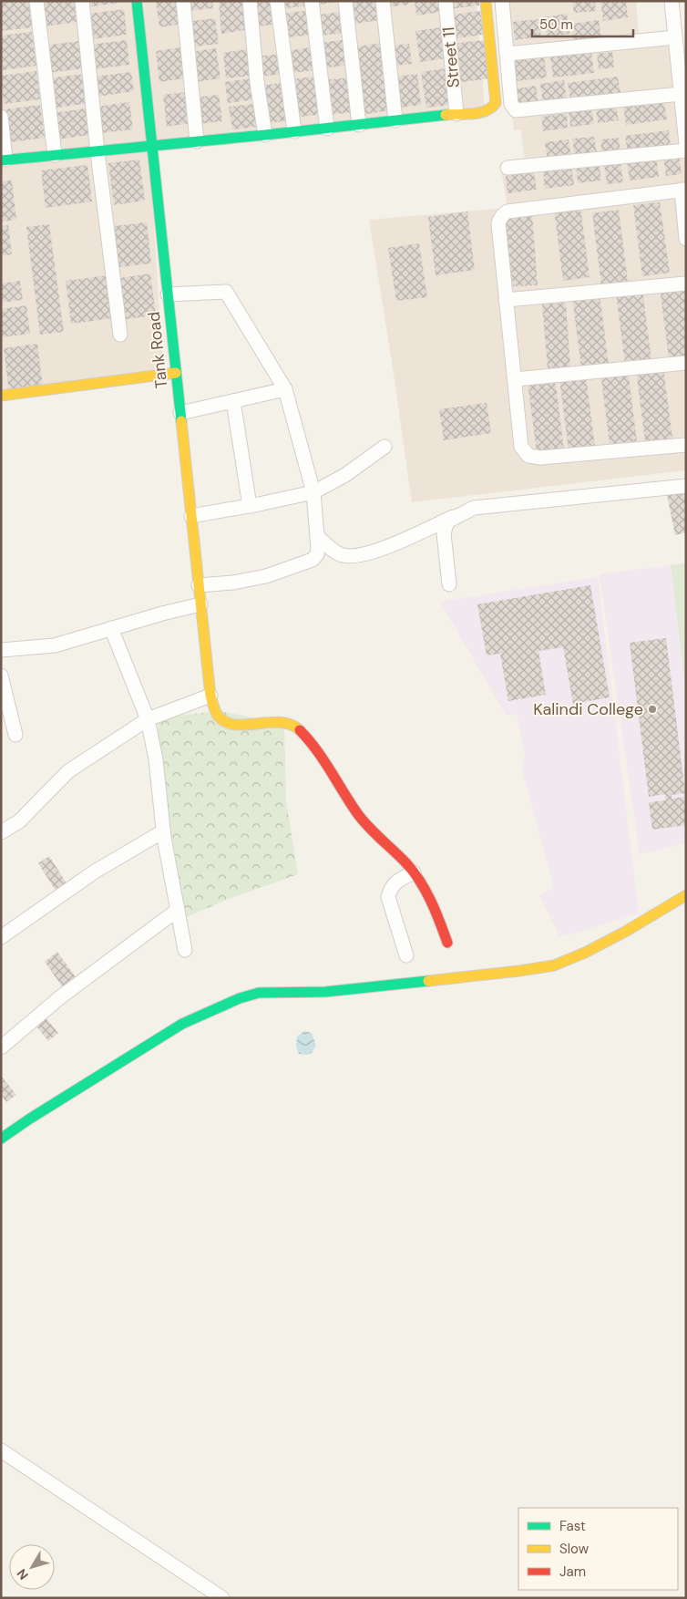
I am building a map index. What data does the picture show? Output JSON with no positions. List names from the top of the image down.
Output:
{
  "streets": {
    "street": ["Street 11", "Tank Road"]
  },
  "places": ["Kalindi College"],
  "legend": ["Fast", "Slow", "Jam"],
  "scale_bar": "50 m",
  "north": "bottom left"
}
